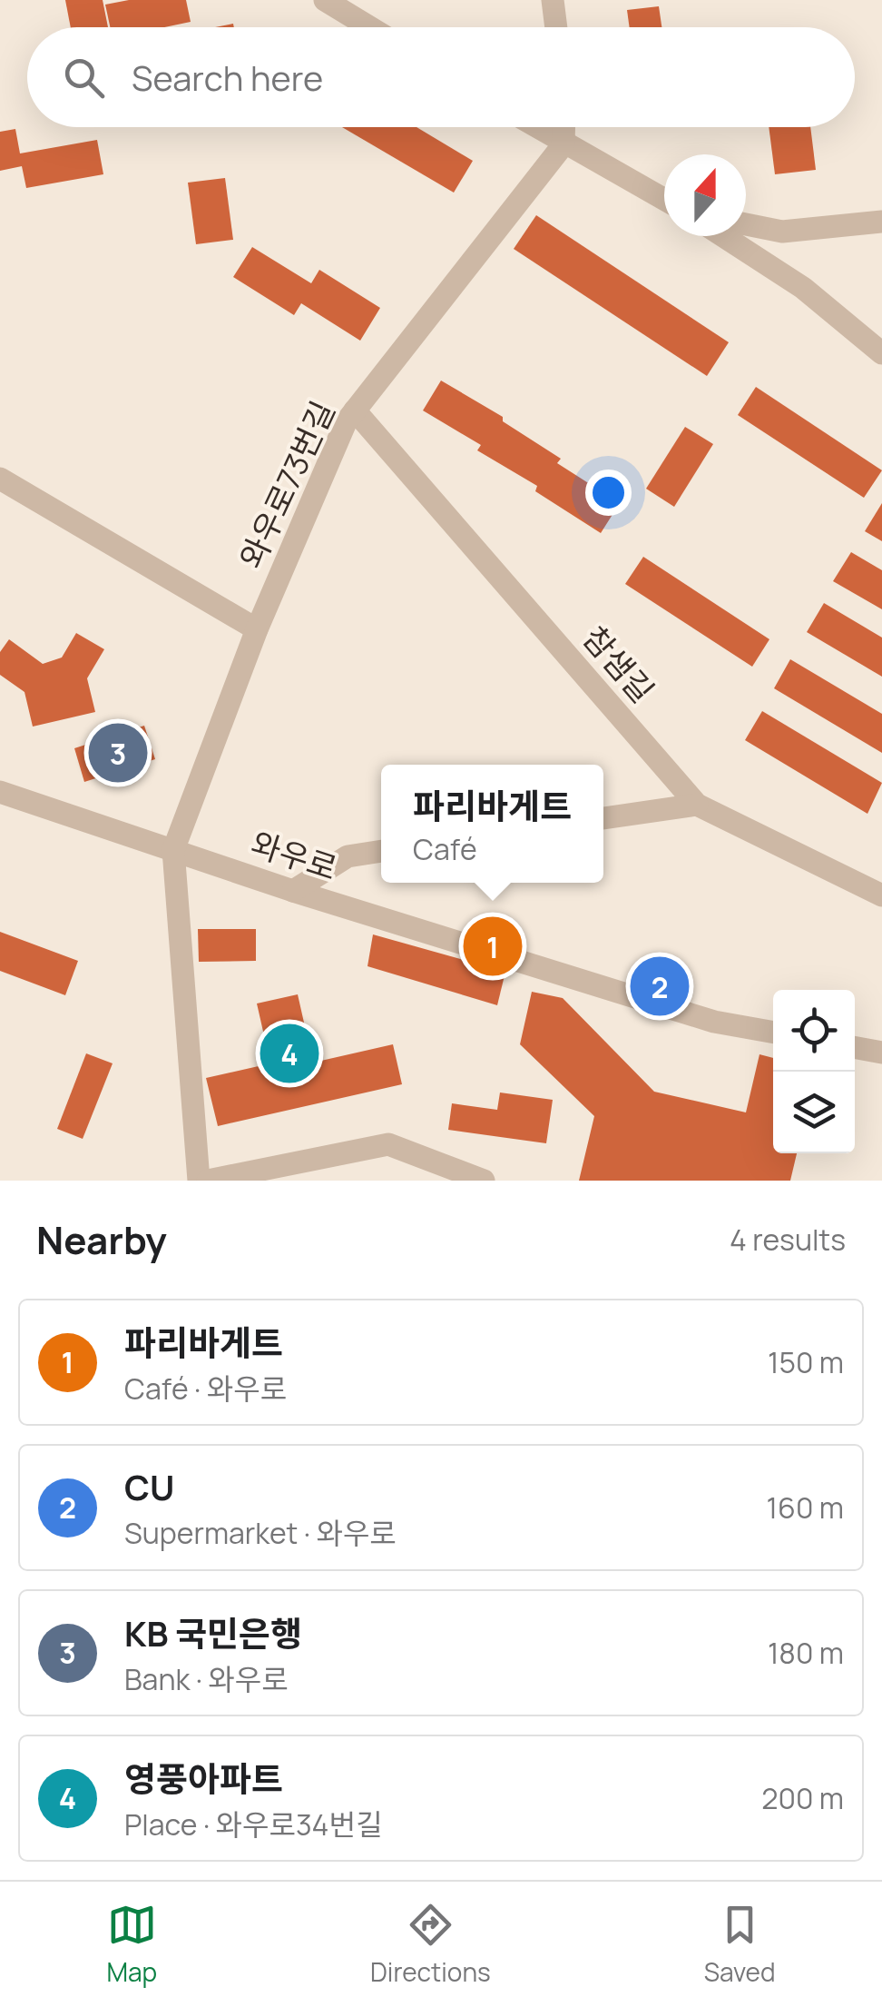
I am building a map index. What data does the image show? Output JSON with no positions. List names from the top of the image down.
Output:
{
  "streets": {
    "street": ["와우로73번길", "참샘길", "와우로"]
  },
  "crossings": [
    ["와우로73번길", "참샘길"],
    ["와우로73번길", "와우로"]
  ],
  "north": "top",
  "page": {
    "search": "Search here",
    "pins": [
      "3",
      "1",
      "2",
      "4"
    ],
    "popup": ["파리바게트", "Café"],
    "heading": ["Nearby", "4 results"],
    "list": [
      {
        "mark": "1",
        "name": "파리바게트",
        "note": "Café · 와우로",
        "value": "150 m"
      },
      {
        "mark": "2",
        "name": "CU",
        "note": "Supermarket · 와우로",
        "value": "160 m"
      },
      {
        "mark": "3",
        "name": "KB 국민은행",
        "note": "Bank · 와우로",
        "value": "180 m"
      },
      {
        "mark": "4",
        "name": "영풍아파트",
        "note": "Place · 와우로34번길",
        "value": "200 m"
      }
    ],
    "nav": ["Map", "Directions", "Saved"]
  }
}
